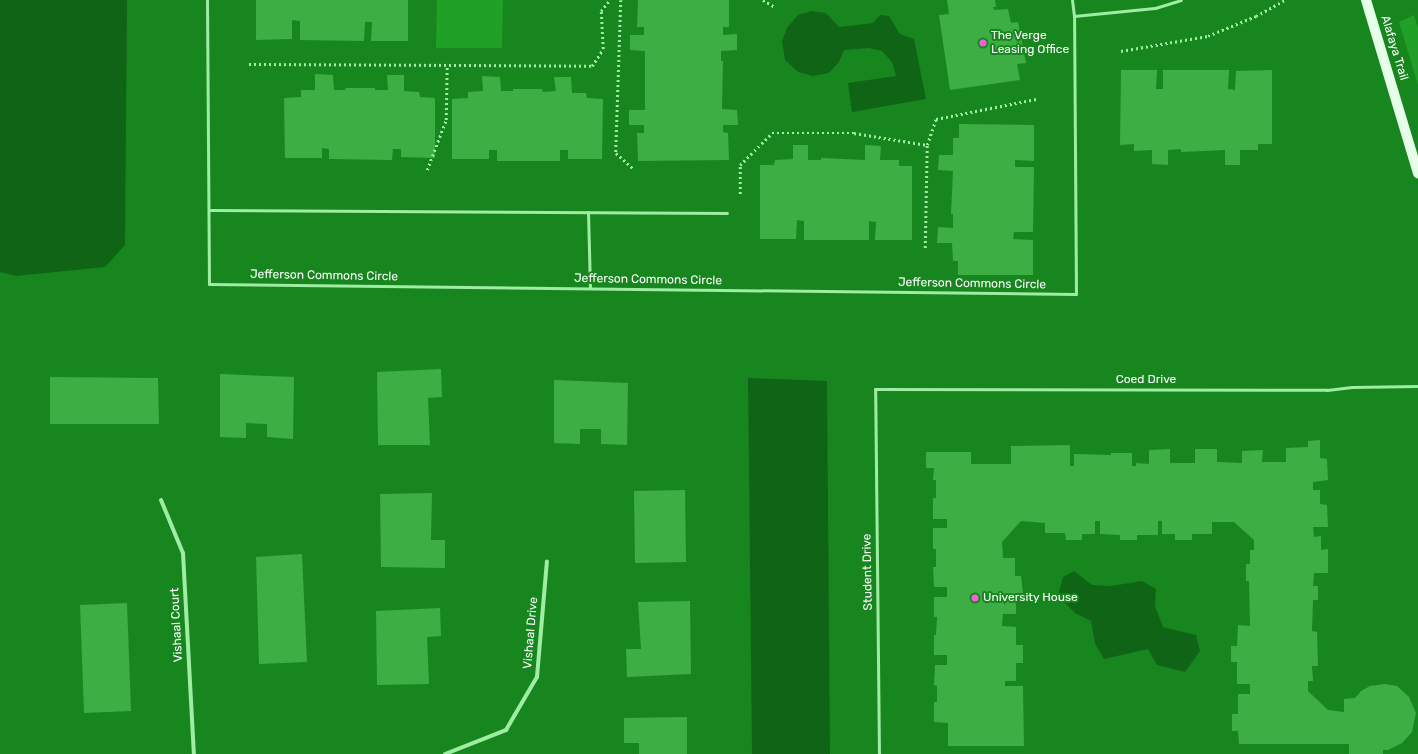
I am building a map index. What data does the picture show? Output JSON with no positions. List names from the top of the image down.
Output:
{
  "streets": {
    "main road": ["Alafaya Trail"],
    "street": ["Vishaal Court", "Vishaal Drive"],
    "lane": ["Jefferson Commons Circle", "Coed Drive", "Student Drive"]
  },
  "crossings": [
    ["Coed Drive", "Student Drive"]
  ],
  "places": ["The Verge Leasing Office", "University House"]
}
